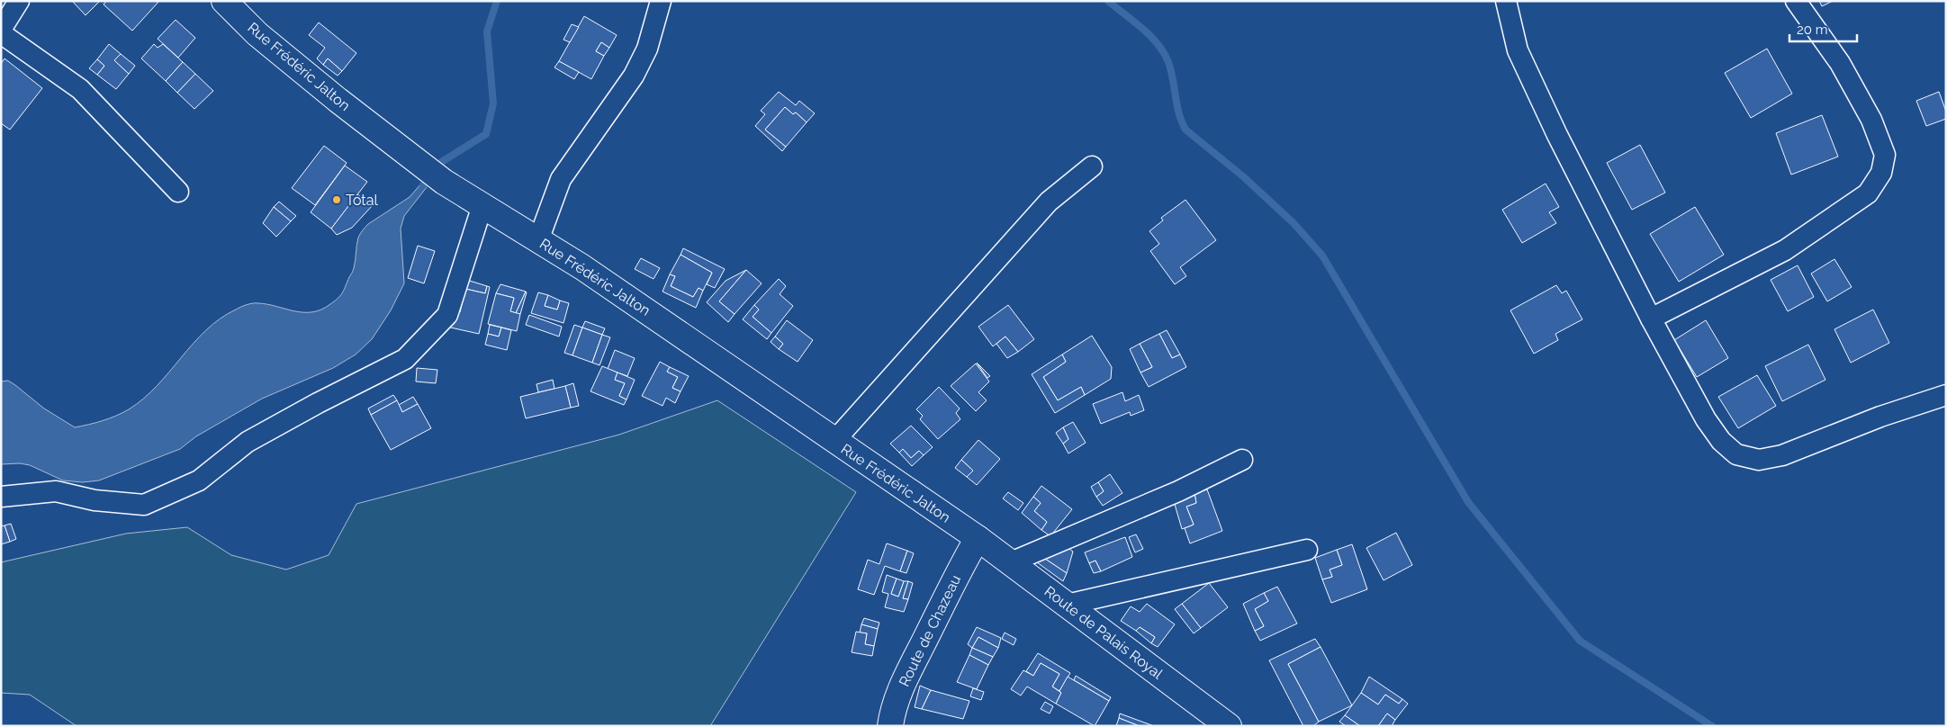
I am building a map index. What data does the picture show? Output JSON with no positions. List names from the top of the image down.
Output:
{
  "streets": {
    "main road": ["Rue Frédéric Jalton", "Route de Chazeau", "Route de Palais Royal"]
  },
  "crossings": [
    ["Rue Frédéric Jalton", "Route de Chazeau"],
    ["Rue Frédéric Jalton", "Route de Palais Royal"],
    ["Route de Chazeau", "Route de Palais Royal"]
  ],
  "places": ["Total"],
  "scale_bar": "20 m"
}
